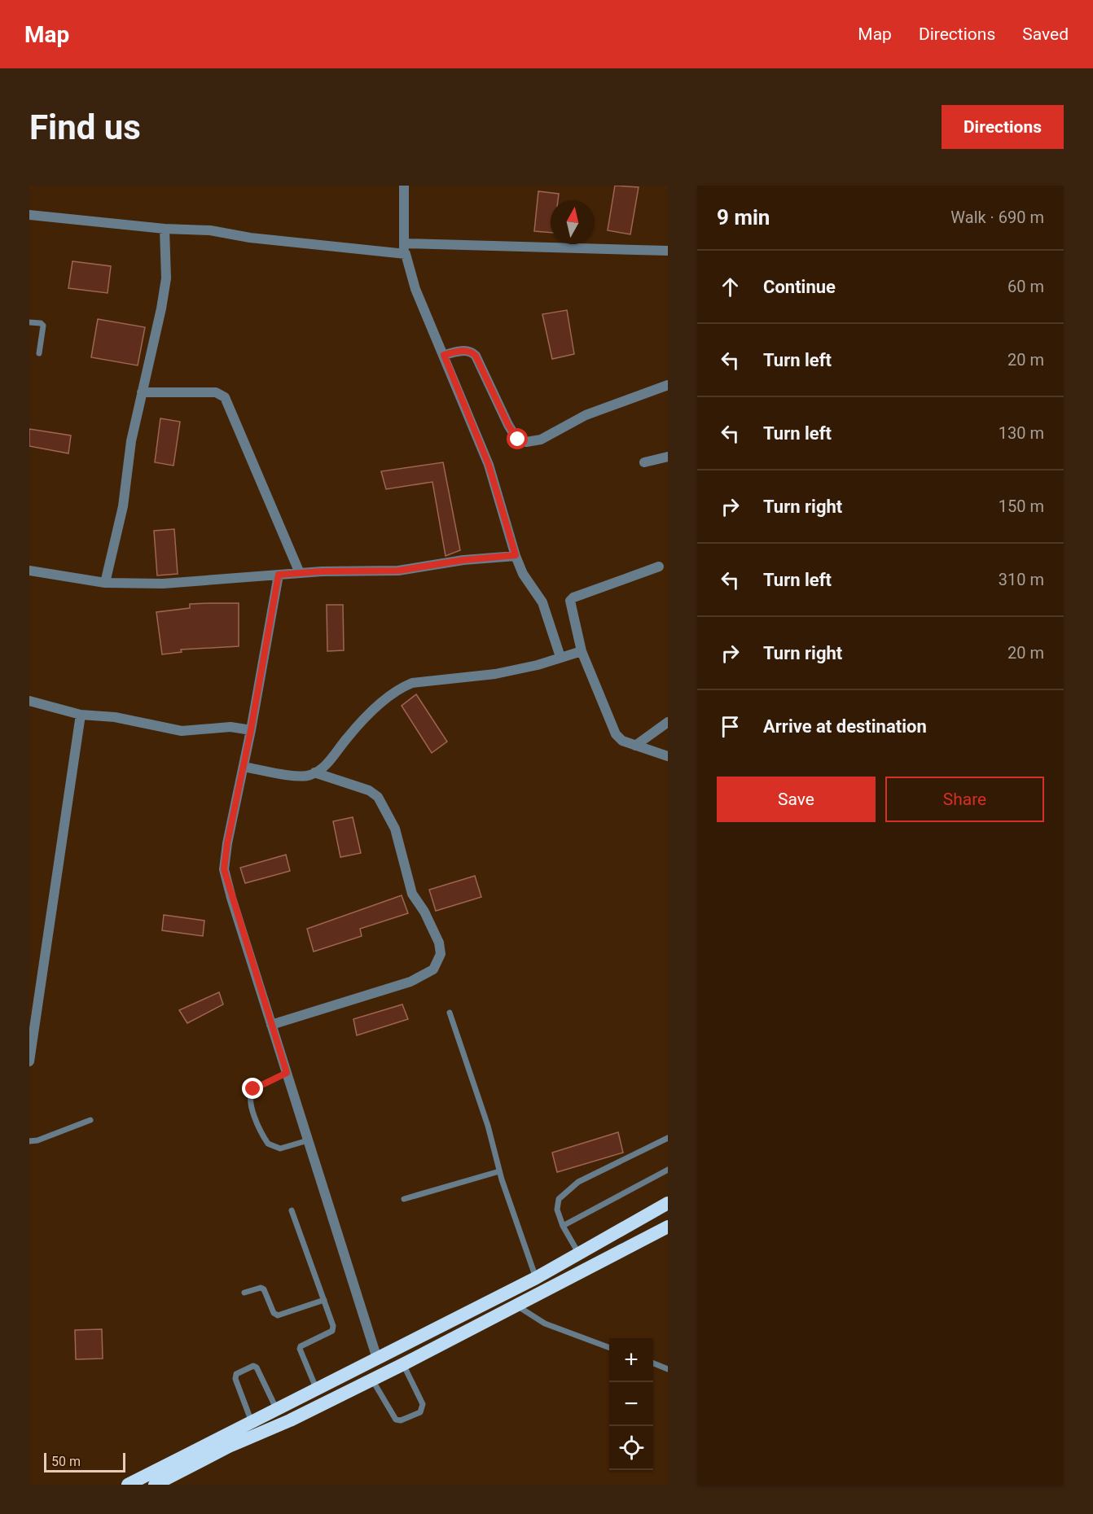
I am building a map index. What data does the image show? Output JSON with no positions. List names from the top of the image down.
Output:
{
  "scale_bar": "50 m",
  "north": "top",
  "page": {
    "header": "Map",
    "nav": ["Map", "Directions", "Saved"],
    "buttons": [
      "Directions",
      ["Save", "Share"]
    ],
    "title": "Find us",
    "heading": ["9 min", "Walk · 690 m"],
    "list": [
      ["Continue", "60 m"],
      ["Turn left", "20 m"],
      ["Turn left", "130 m"],
      ["Turn right", "150 m"],
      ["Turn left", "310 m"],
      ["Turn right", "20 m"],
      "Arrive at destination"
    ],
    "map_buttons": ["+", "−"],
    "scale": "50 m"
  }
}
